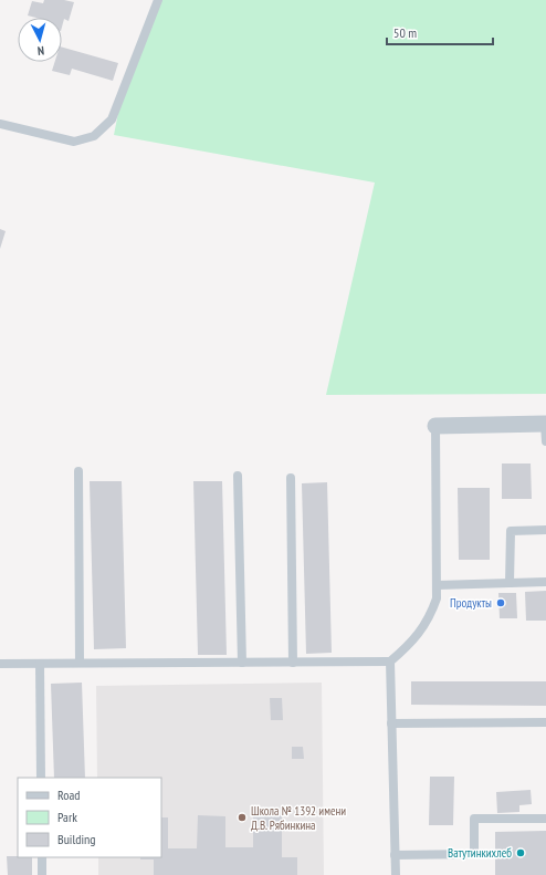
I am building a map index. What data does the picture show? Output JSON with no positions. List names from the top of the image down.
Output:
{
  "places": ["Продукты", "Школа № 1392 имени Д.В. Рябинкина", "Ватутинкихлеб"],
  "legend": ["Road", "Park", "Building"],
  "scale_bar": "50 m",
  "north": "bottom"
}
